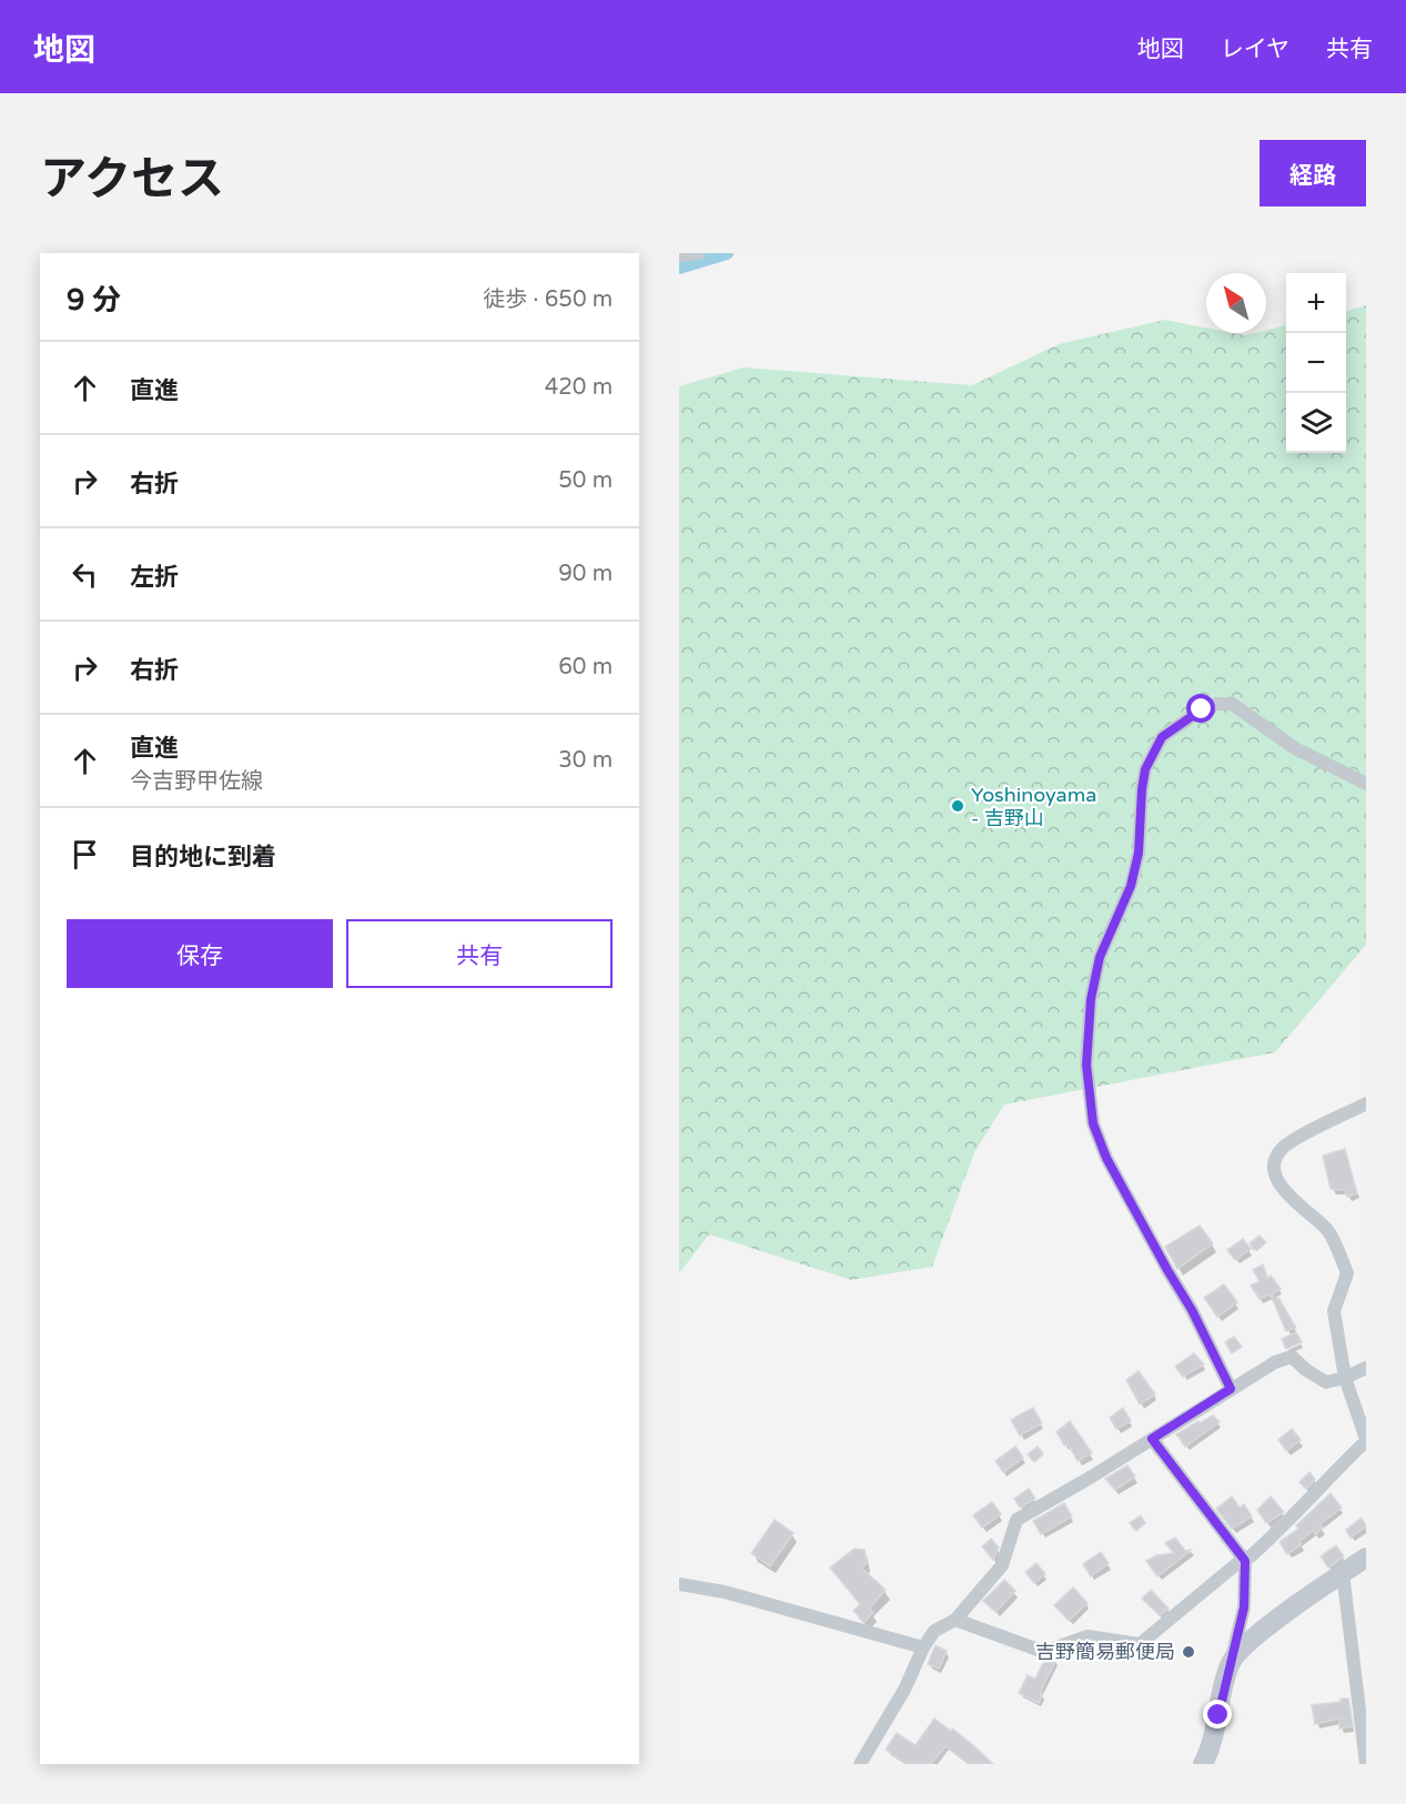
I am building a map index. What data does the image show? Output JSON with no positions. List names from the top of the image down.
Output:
{
  "places": ["Yoshinoyama - 吉野山", "吉野簡易郵便局"],
  "north": "top left",
  "page": {
    "header": "地図",
    "nav": ["地図", "レイヤ", "共有"],
    "title": "アクセス",
    "buttons": [
      "経路",
      ["保存", "共有"]
    ],
    "heading": ["9 分", "徒歩 · 650 m"],
    "map_buttons": ["+", "−"],
    "list": [
      ["直進", "420 m"],
      ["右折", "50 m"],
      ["左折", "90 m"],
      ["右折", "60 m"],
      ["直進", "今吉野甲佐線", "30 m"],
      "目的地に到着"
    ]
  }
}
